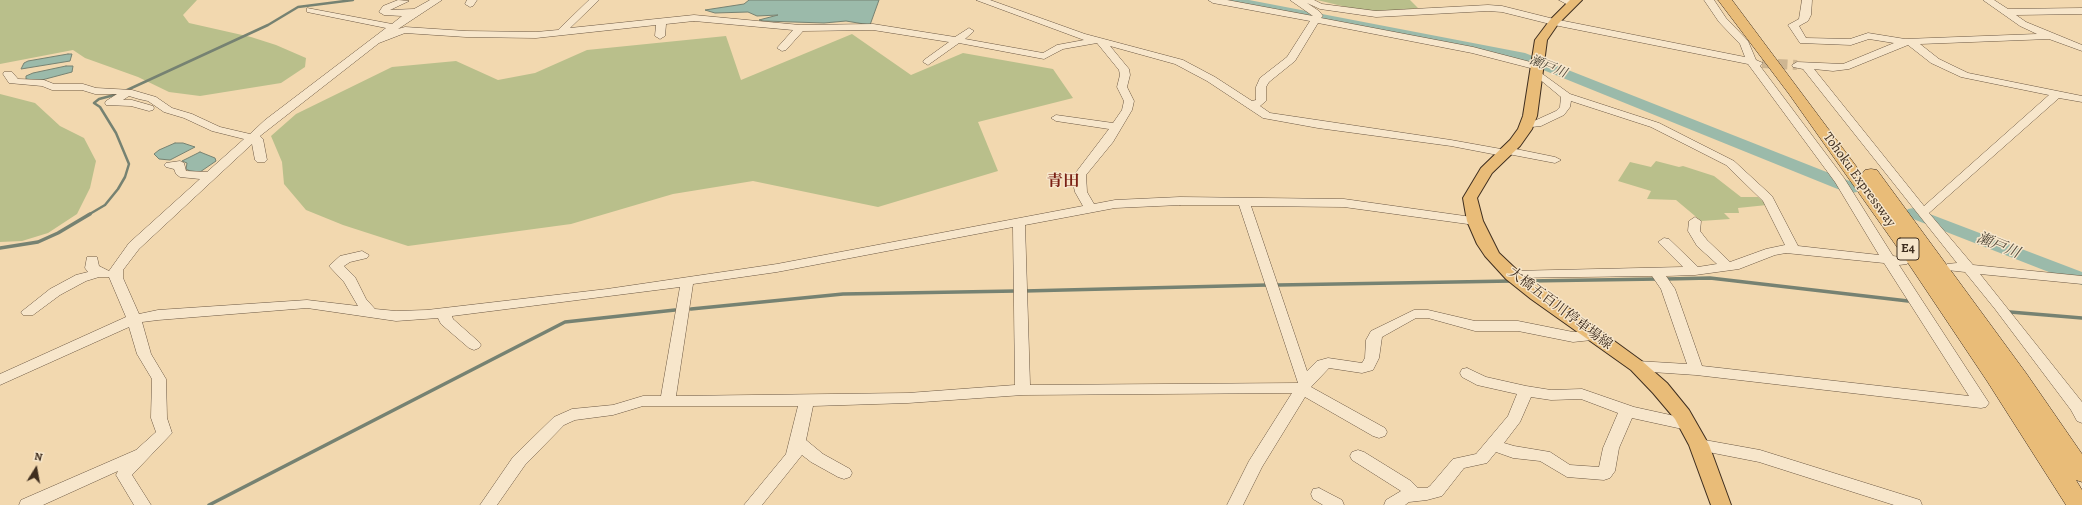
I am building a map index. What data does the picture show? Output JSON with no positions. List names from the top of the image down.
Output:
{
  "streets": {
    "highway": ["Tohoku Expressway", "E4"],
    "main road": ["大橋五百川停車場線"]
  },
  "districts": ["青田"],
  "water": ["瀬戸川"],
  "north": "top"
}
